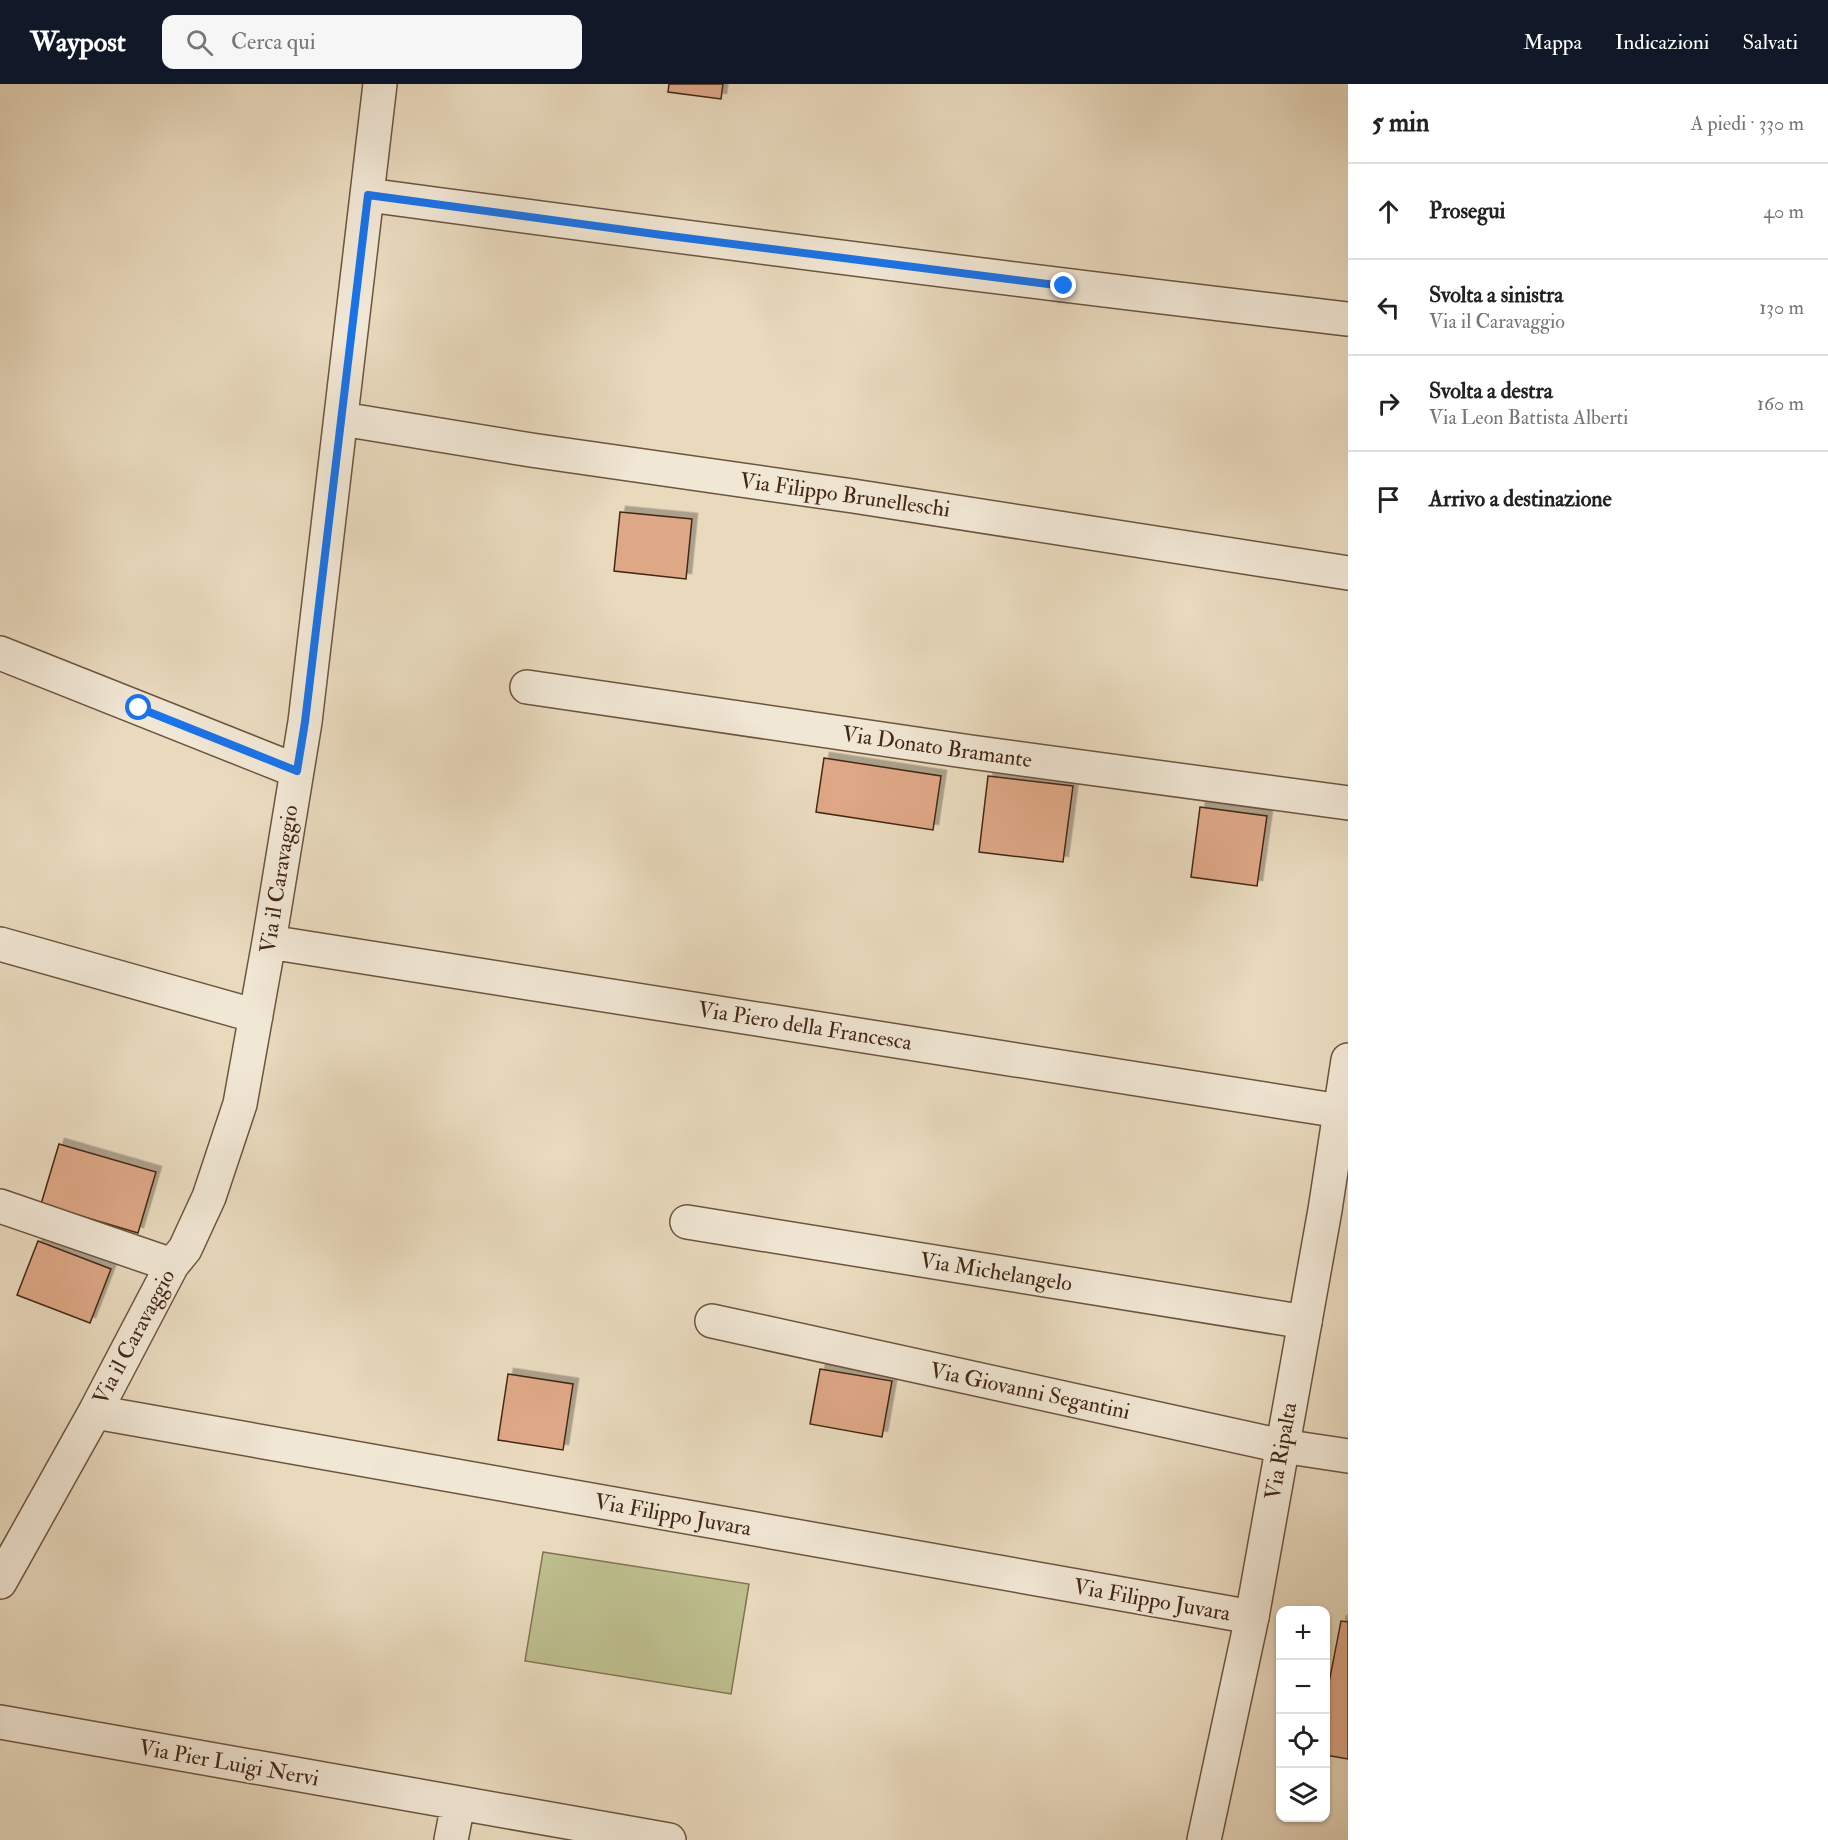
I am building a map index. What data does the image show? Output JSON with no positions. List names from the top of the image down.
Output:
{
  "streets": {
    "street": [
      "Via Filippo Brunelleschi",
      "Via Donato Bramante",
      "Via il Caravaggio",
      "Via Piero della Francesca",
      "Via Michelangelo",
      "Via Giovanni Segantini",
      "Via Ripalta",
      "Via Filippo Juvara",
      "Via Pier Luigi Nervi"
    ]
  },
  "crossings": [
    ["Via Filippo Brunelleschi", "Via il Caravaggio"],
    ["Via il Caravaggio", "Via Piero della Francesca"],
    ["Via il Caravaggio", "Via Filippo Juvara"],
    ["Via Piero della Francesca", "Via Ripalta"],
    ["Via Michelangelo", "Via Ripalta"],
    ["Via Giovanni Segantini", "Via Ripalta"],
    ["Via Ripalta", "Via Filippo Juvara"]
  ],
  "page": {
    "header": "Waypost",
    "search": "Cerca qui",
    "nav": ["Mappa", "Indicazioni", "Salvati"],
    "heading": ["5 min", "A piedi · 330 m"],
    "list": [
      ["Prosegui", "40 m"],
      ["Svolta a sinistra", "Via il Caravaggio", "130 m"],
      ["Svolta a destra", "Via Leon Battista Alberti", "160 m"],
      "Arrivo a destinazione"
    ],
    "map_buttons": ["+", "−"]
  }
}
